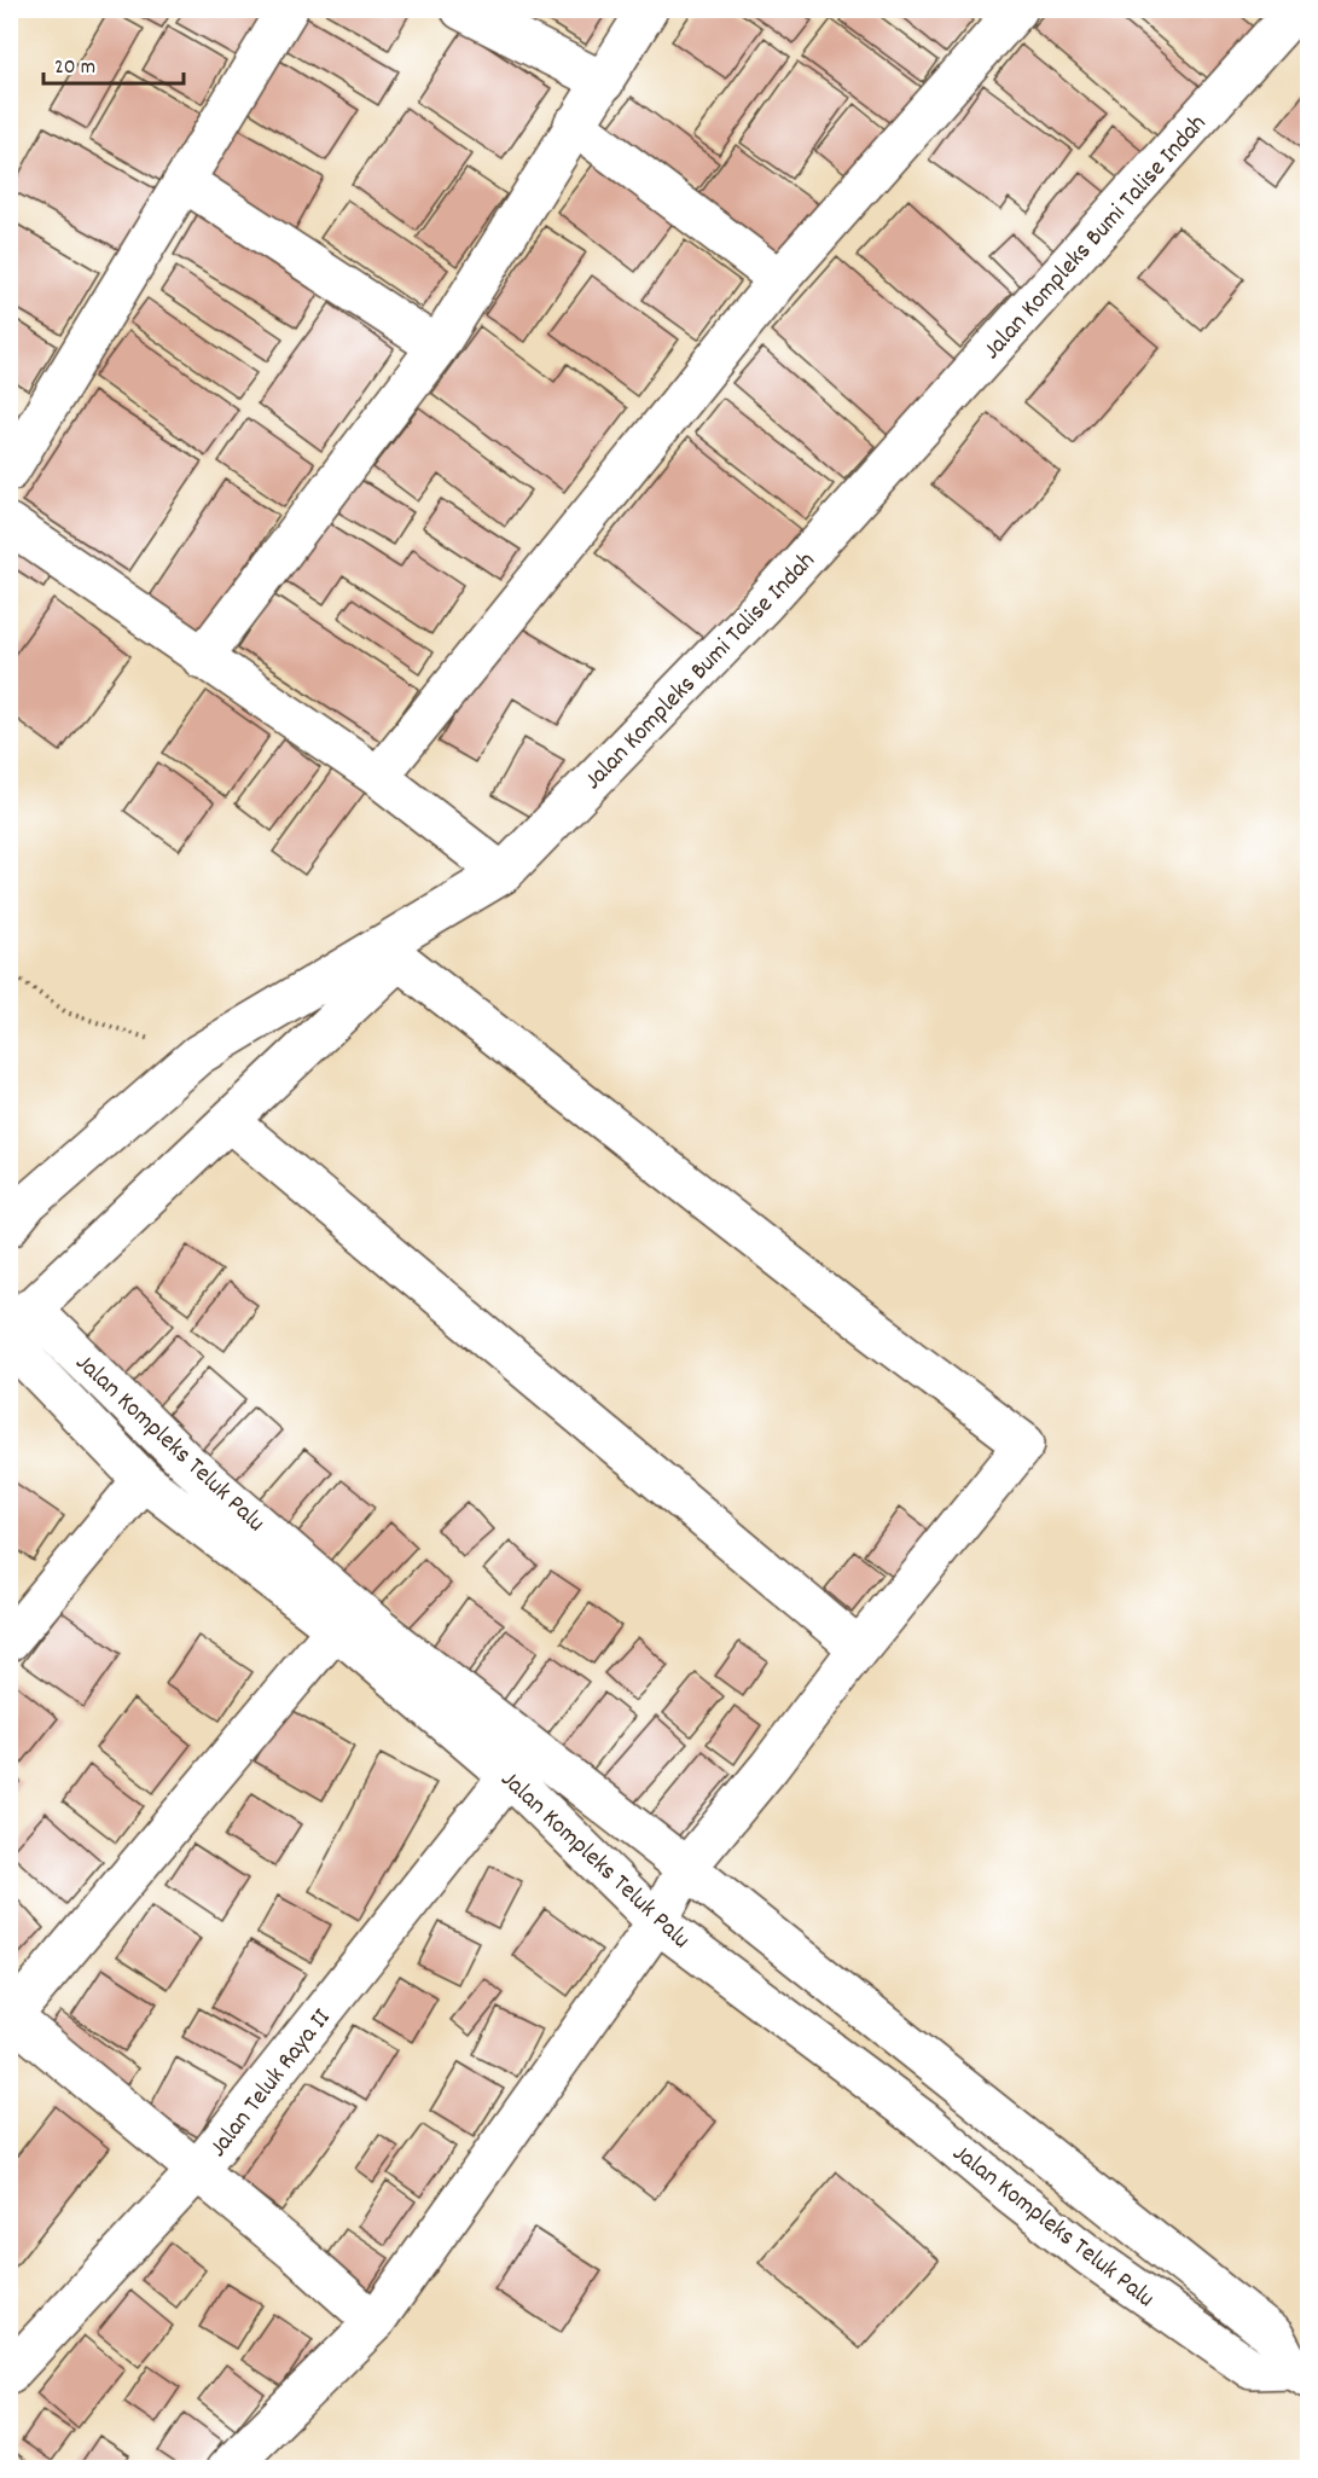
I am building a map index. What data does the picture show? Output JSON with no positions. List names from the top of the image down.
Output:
{
  "streets": {
    "street": ["Jalan Kompleks Bumi Talise Indah", "Jalan Kompleks Teluk Palu", "Jalan Teluk Raya II"]
  },
  "crossings": [
    ["Jalan Kompleks Teluk Palu", "Jalan Teluk Raya II"]
  ],
  "scale_bar": "20 m"
}
